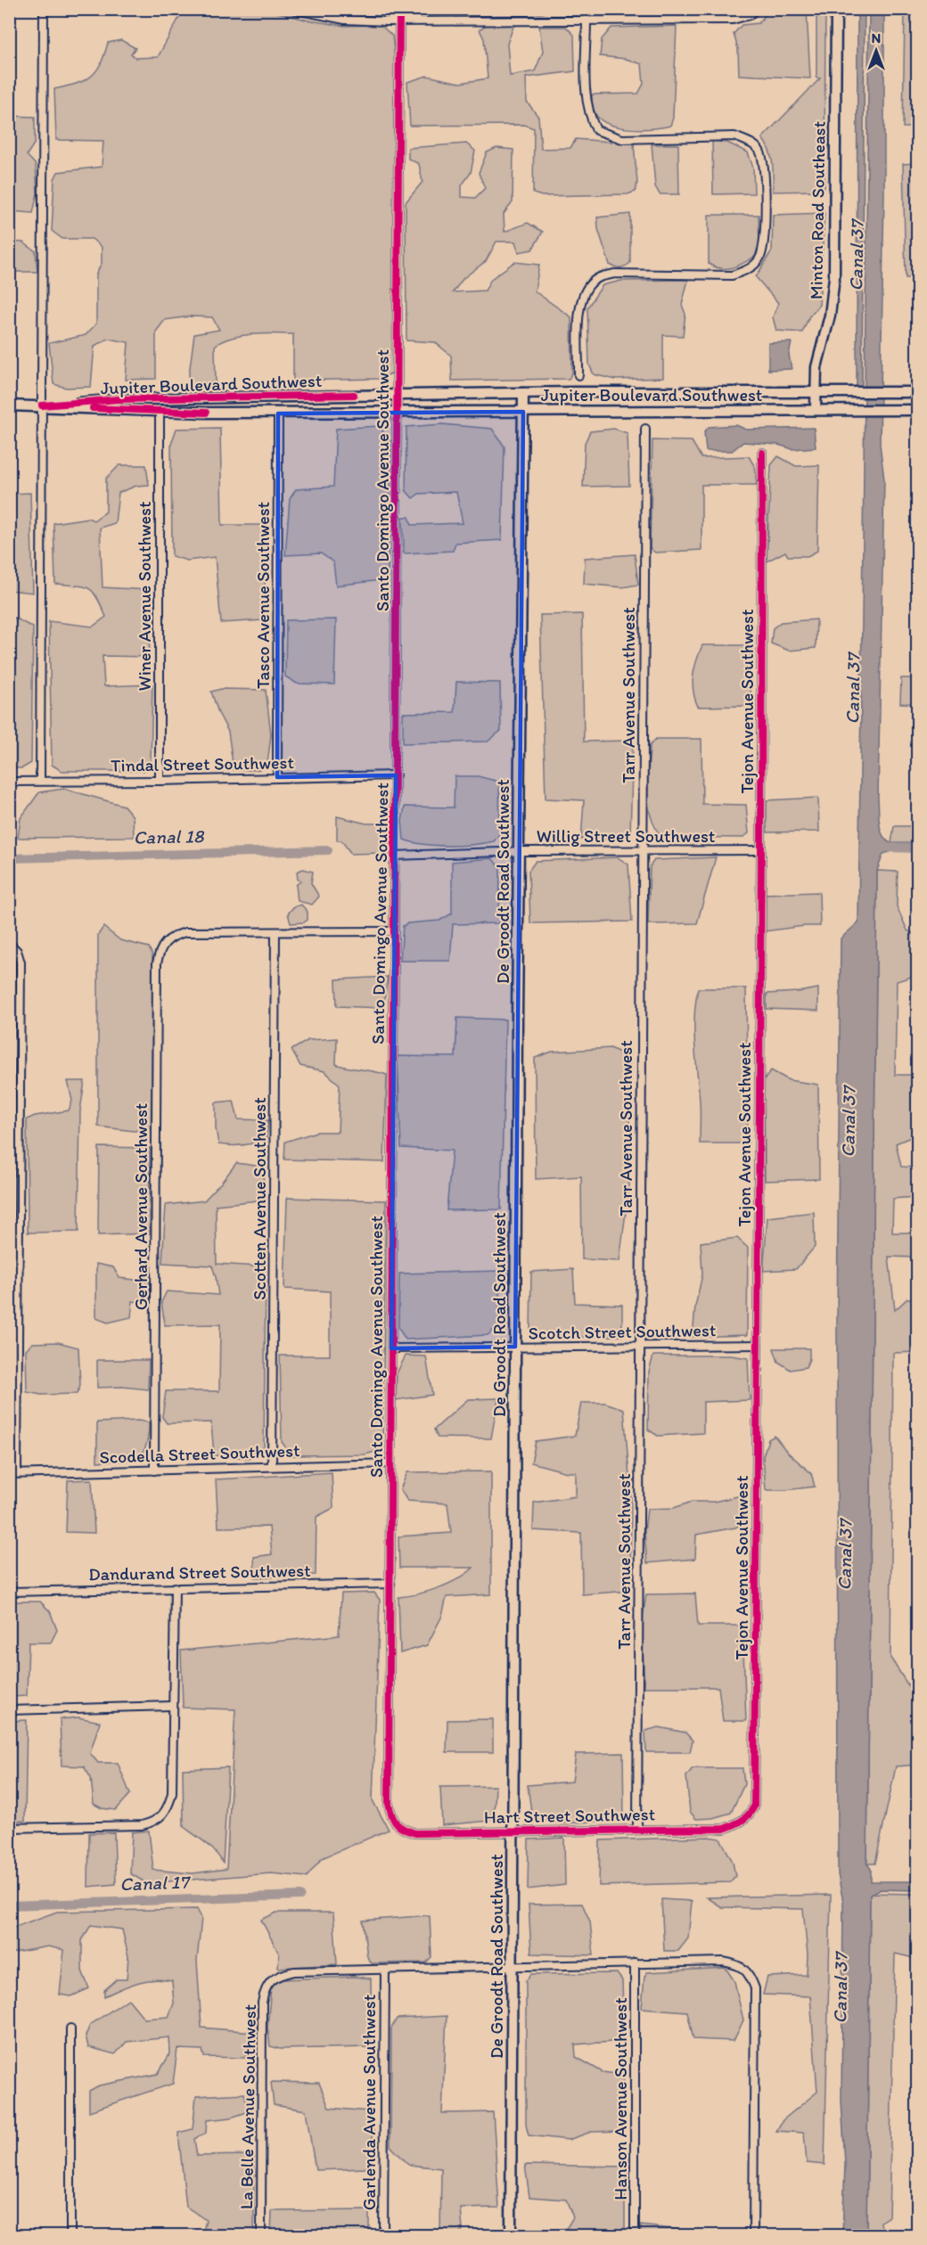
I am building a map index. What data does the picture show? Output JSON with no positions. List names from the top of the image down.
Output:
{
  "streets": {
    "street": [
      "Minton Road Southeast",
      "Jupiter Boulevard Southwest",
      "Santo Domingo Avenue Southwest",
      "Tasco Avenue Southwest",
      "Winer Avenue Southwest",
      "Tarr Avenue Southwest",
      "Tejon Avenue Southwest",
      "Tindal Street Southwest",
      "Willig Street Southwest",
      "De Groodt Road Southwest",
      "Scotten Avenue Southwest",
      "Gerhard Avenue Southwest",
      "Scotch Street Southwest",
      "Scodella Street Southwest",
      "Dandurand Street Southwest",
      "Hart Street Southwest",
      "Hanson Avenue Southwest",
      "Garlenda Avenue Southwest",
      "La Belle Avenue Southwest"
    ]
  },
  "crossings": [
    ["Minton Road Southeast", "Jupiter Boulevard Southwest"],
    ["Jupiter Boulevard Southwest", "Santo Domingo Avenue Southwest"],
    ["Jupiter Boulevard Southwest", "Tasco Avenue Southwest"],
    ["Jupiter Boulevard Southwest", "Winer Avenue Southwest"],
    ["Jupiter Boulevard Southwest", "De Groodt Road Southwest"],
    ["Santo Domingo Avenue Southwest", "Tindal Street Southwest"],
    ["Santo Domingo Avenue Southwest", "Willig Street Southwest"],
    ["Santo Domingo Avenue Southwest", "Scotch Street Southwest"],
    ["Santo Domingo Avenue Southwest", "Scodella Street Southwest"],
    ["Santo Domingo Avenue Southwest", "Dandurand Street Southwest"],
    ["Santo Domingo Avenue Southwest", "Hart Street Southwest"],
    ["Tasco Avenue Southwest", "Tindal Street Southwest"],
    ["Winer Avenue Southwest", "Tindal Street Southwest"],
    ["Tarr Avenue Southwest", "Willig Street Southwest"],
    ["Tarr Avenue Southwest", "Scotch Street Southwest"],
    ["Tarr Avenue Southwest", "Hart Street Southwest"],
    ["Tejon Avenue Southwest", "Willig Street Southwest"],
    ["Tejon Avenue Southwest", "Scotch Street Southwest"],
    ["Tejon Avenue Southwest", "Hart Street Southwest"],
    ["Willig Street Southwest", "De Groodt Road Southwest"],
    ["De Groodt Road Southwest", "Scotch Street Southwest"],
    ["De Groodt Road Southwest", "Hart Street Southwest"],
    ["Scotten Avenue Southwest", "Gerhard Avenue Southwest"],
    ["Scotten Avenue Southwest", "Scodella Street Southwest"],
    ["Gerhard Avenue Southwest", "Scodella Street Southwest"],
    ["Garlenda Avenue Southwest", "La Belle Avenue Southwest"]
  ],
  "water": ["Canal 37", "Canal 18", "Canal 17"],
  "north": "top"
}
